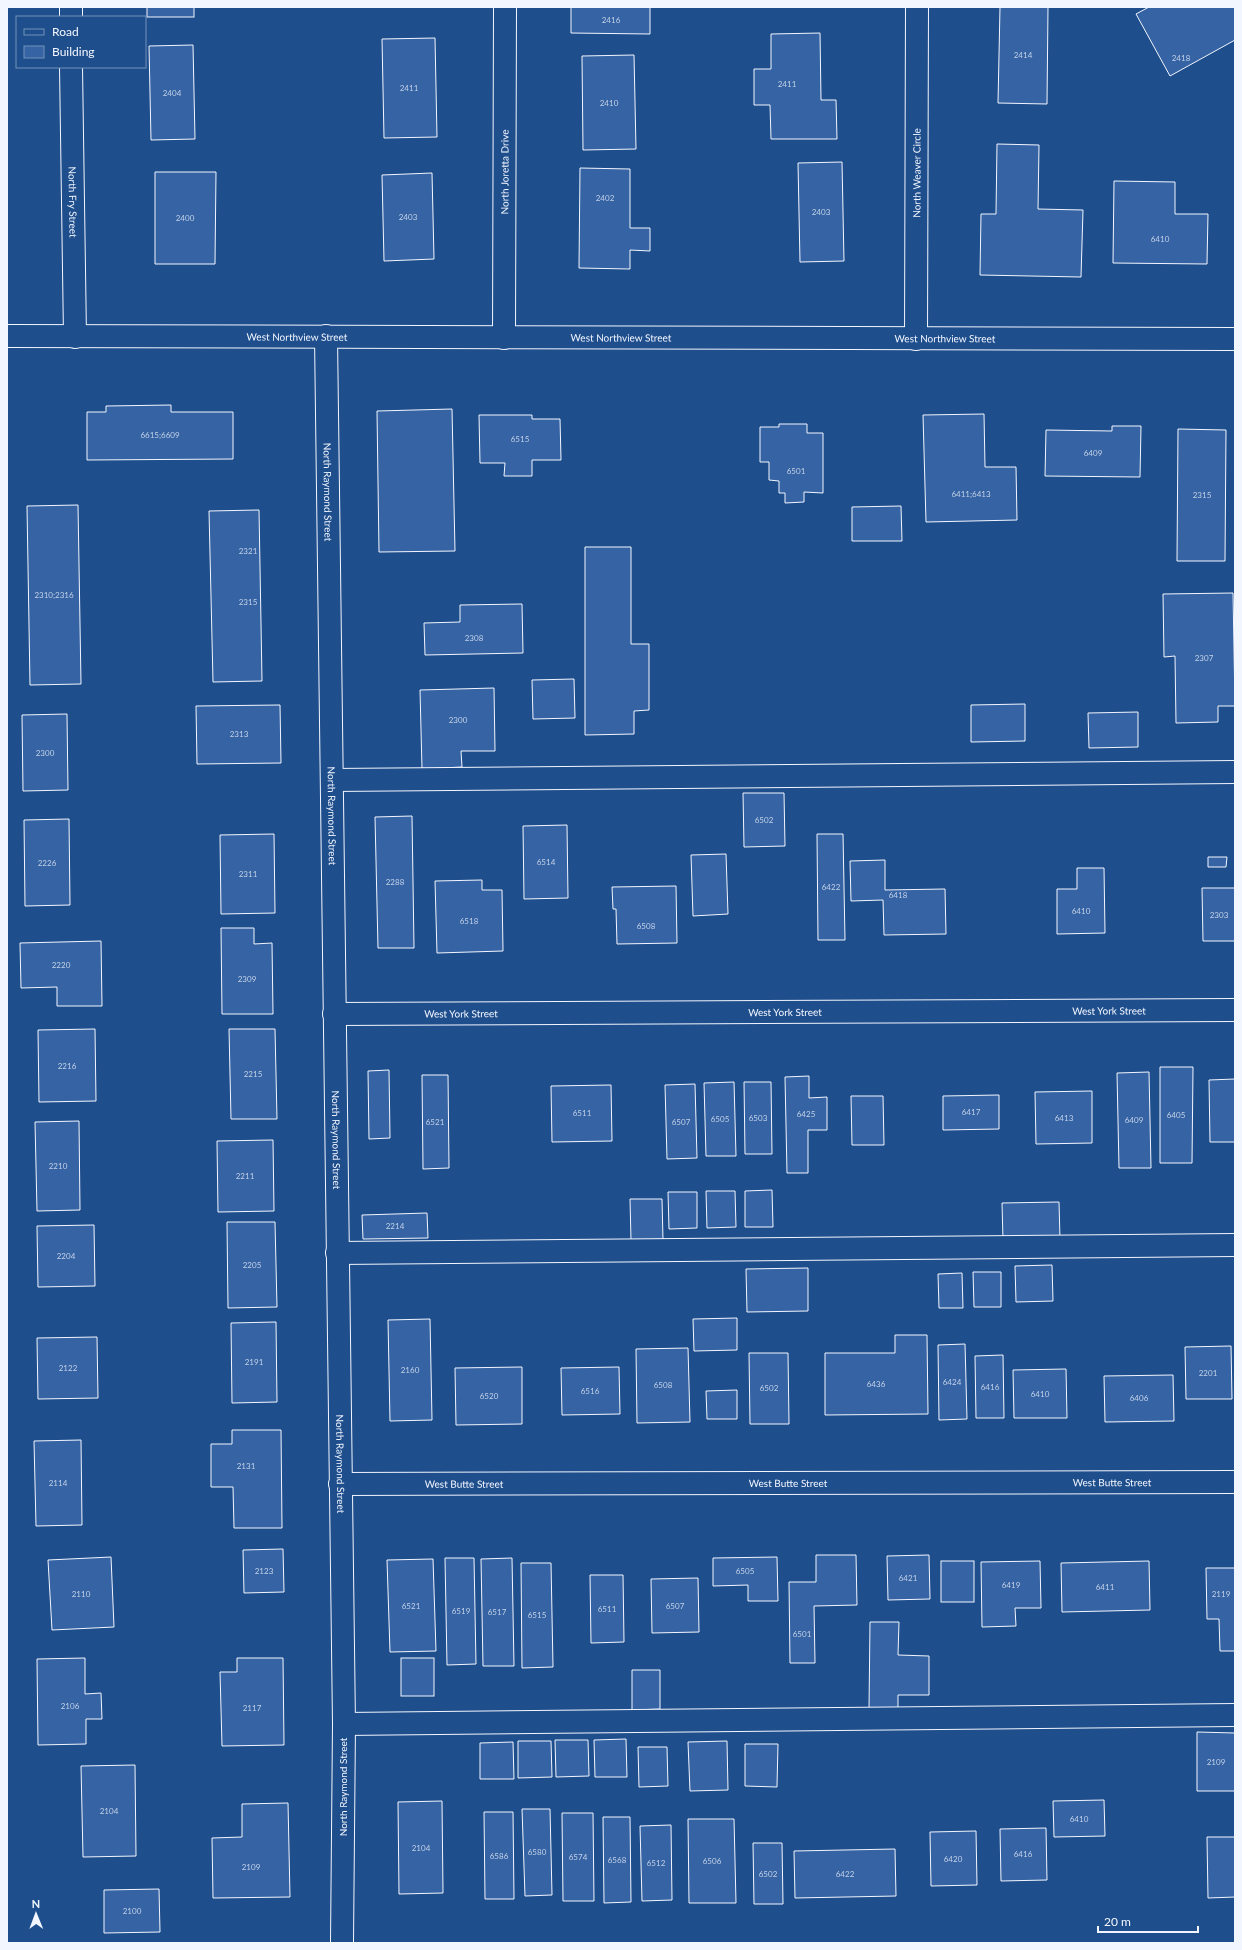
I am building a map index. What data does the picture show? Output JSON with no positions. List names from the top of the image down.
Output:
{
  "streets": {
    "street": [
      "North Joretta Drive",
      "North Weaver Circle",
      "North Fry Street",
      "West Northview Street",
      "North Raymond Street",
      "West York Street",
      "West Butte Street"
    ]
  },
  "crossings": [
    ["North Joretta Drive", "West Northview Street"],
    ["North Weaver Circle", "West Northview Street"],
    ["North Fry Street", "West Northview Street"],
    ["West Northview Street", "North Raymond Street"],
    ["North Raymond Street", "West York Street"],
    ["North Raymond Street", "West Butte Street"]
  ],
  "house_numbers": [
    "2416",
    "2414",
    "2418",
    "2411",
    "2411",
    "2404",
    "2410",
    "2402",
    "2403",
    "2403",
    "2400",
    "6410",
    "6615;6609",
    "6515",
    "6409",
    "6501",
    "6411;6413",
    "2315",
    "2321",
    "2310;2316",
    "2315",
    "2308",
    "2307",
    "2300",
    "2313",
    "2300",
    "6502",
    "6514",
    "2226",
    "2311",
    "2288",
    "6422",
    "6418",
    "6410",
    "2303",
    "6518",
    "6508",
    "2220",
    "2309",
    "2216",
    "2215",
    "6417",
    "6511",
    "6425",
    "6405",
    "6503",
    "6413",
    "6505",
    "6409",
    "6521",
    "6507",
    "2210",
    "2211",
    "2214",
    "2204",
    "2205",
    "2191",
    "2122",
    "2160",
    "2201",
    "6424",
    "6436",
    "6508",
    "6416",
    "6502",
    "6516",
    "6410",
    "6520",
    "6406",
    "2131",
    "2114",
    "2123",
    "6505",
    "6421",
    "6419",
    "6411",
    "2110",
    "2119",
    "6521",
    "6507",
    "6511",
    "6519",
    "6517",
    "6515",
    "6501",
    "2106",
    "2117",
    "2109",
    "2104",
    "6410",
    "2104",
    "6580",
    "6416",
    "6586",
    "6574",
    "6420",
    "6568",
    "6506",
    "6512",
    "2109",
    "6502",
    "6422",
    "2100"
  ],
  "legend": ["Road", "Building"],
  "scale_bar": "20 m",
  "north": "top"
}
